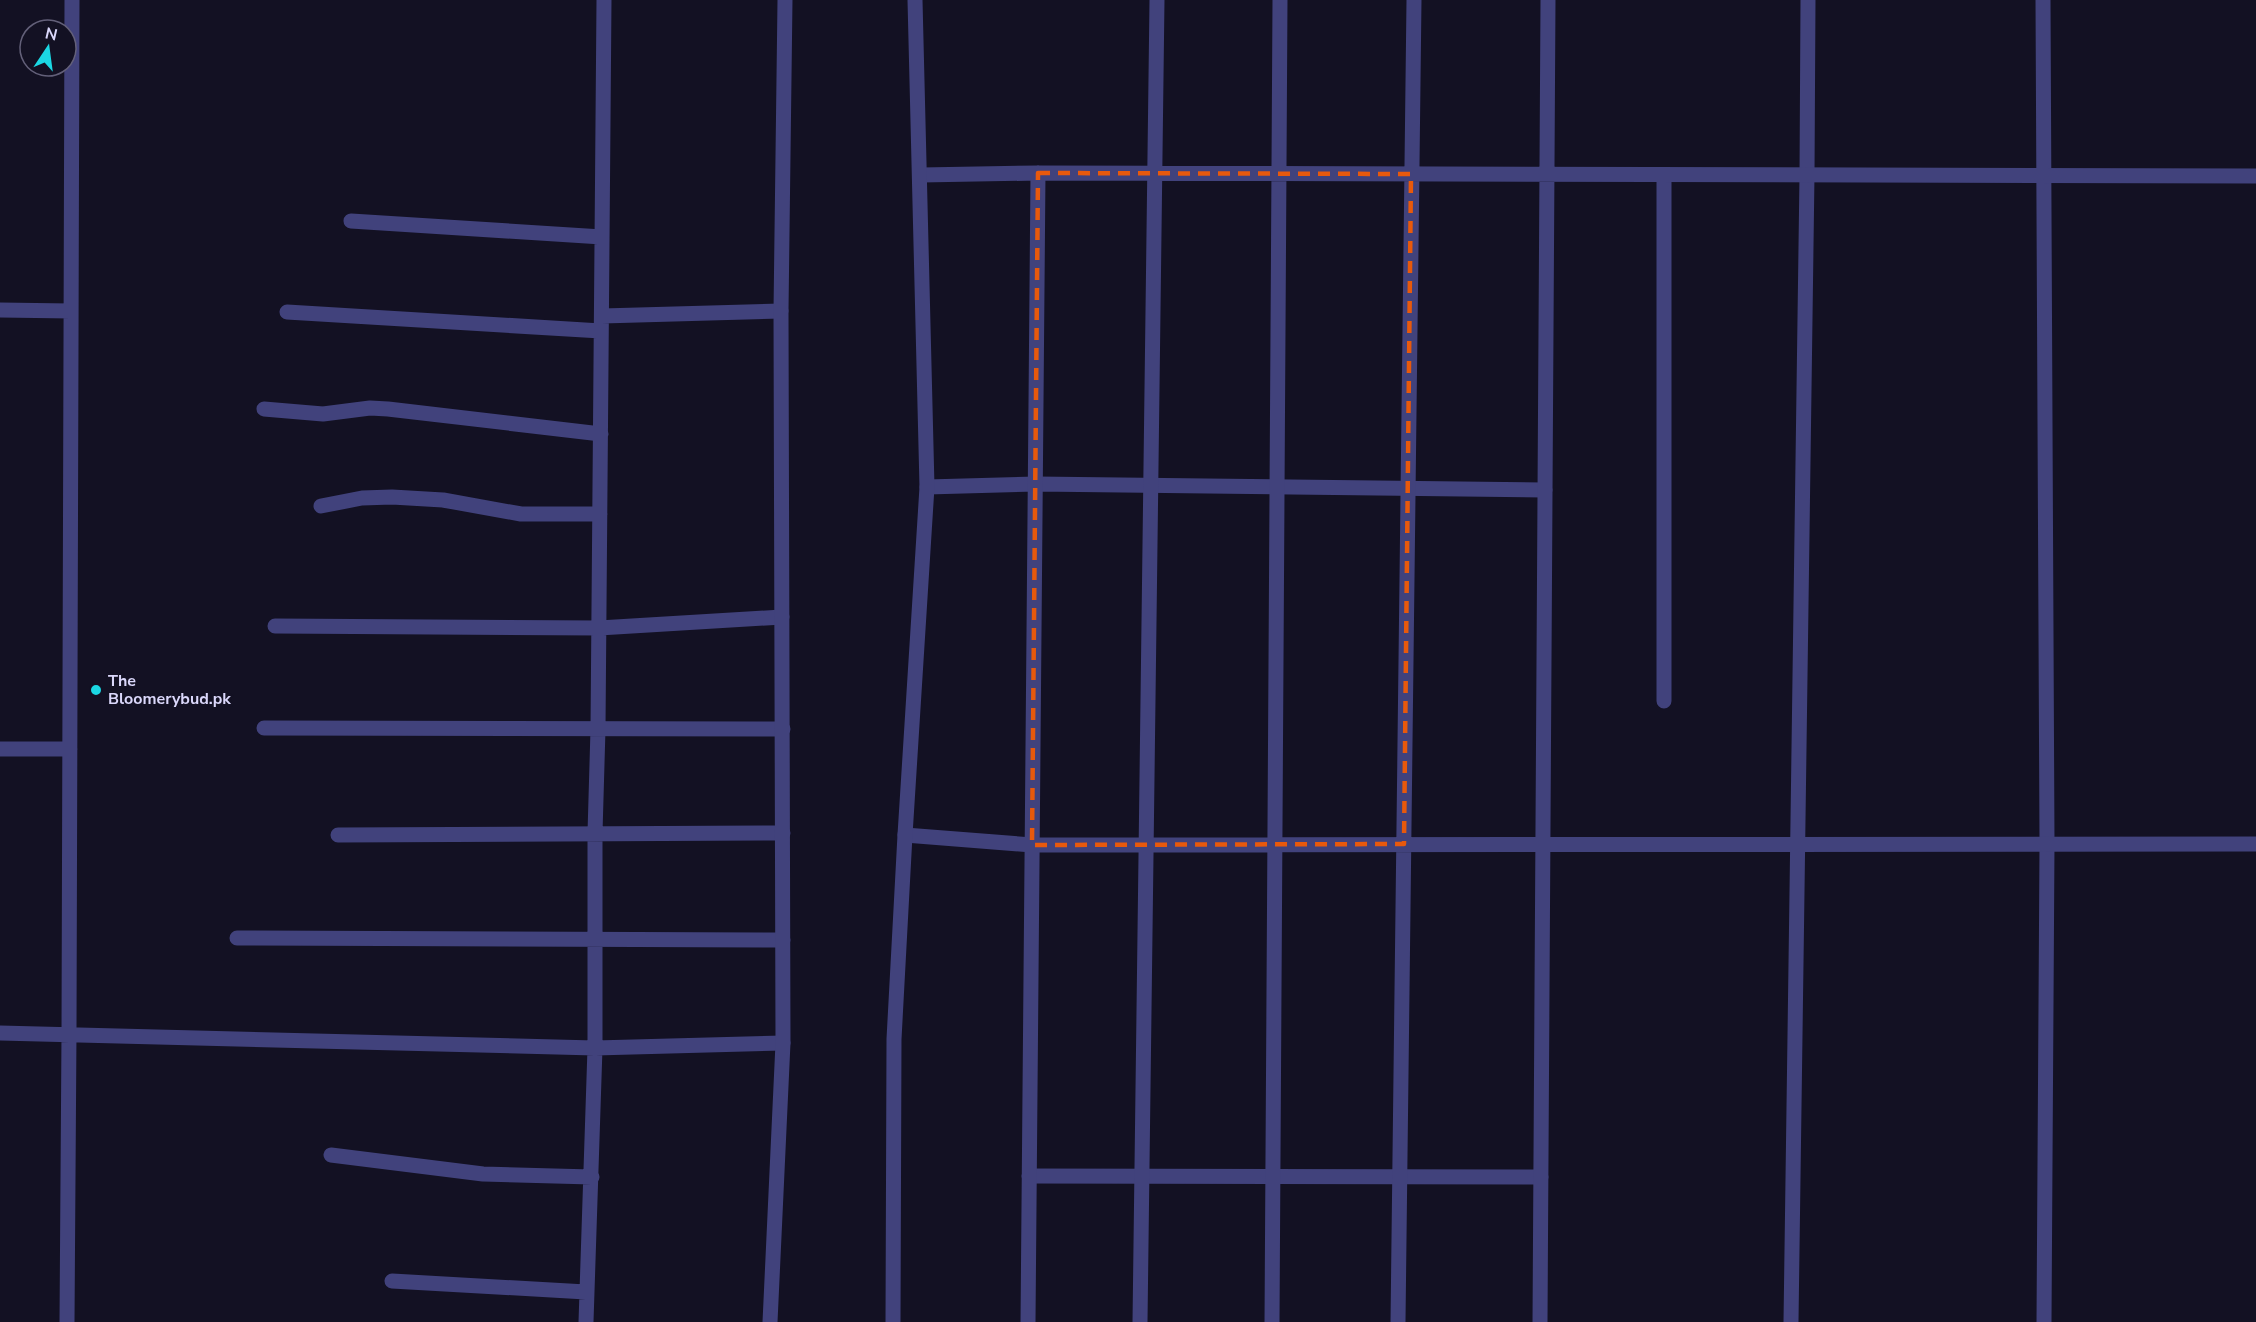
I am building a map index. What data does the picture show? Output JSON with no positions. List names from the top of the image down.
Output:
{
  "places": ["The Bloomerybud.pk"],
  "north": "top"
}
